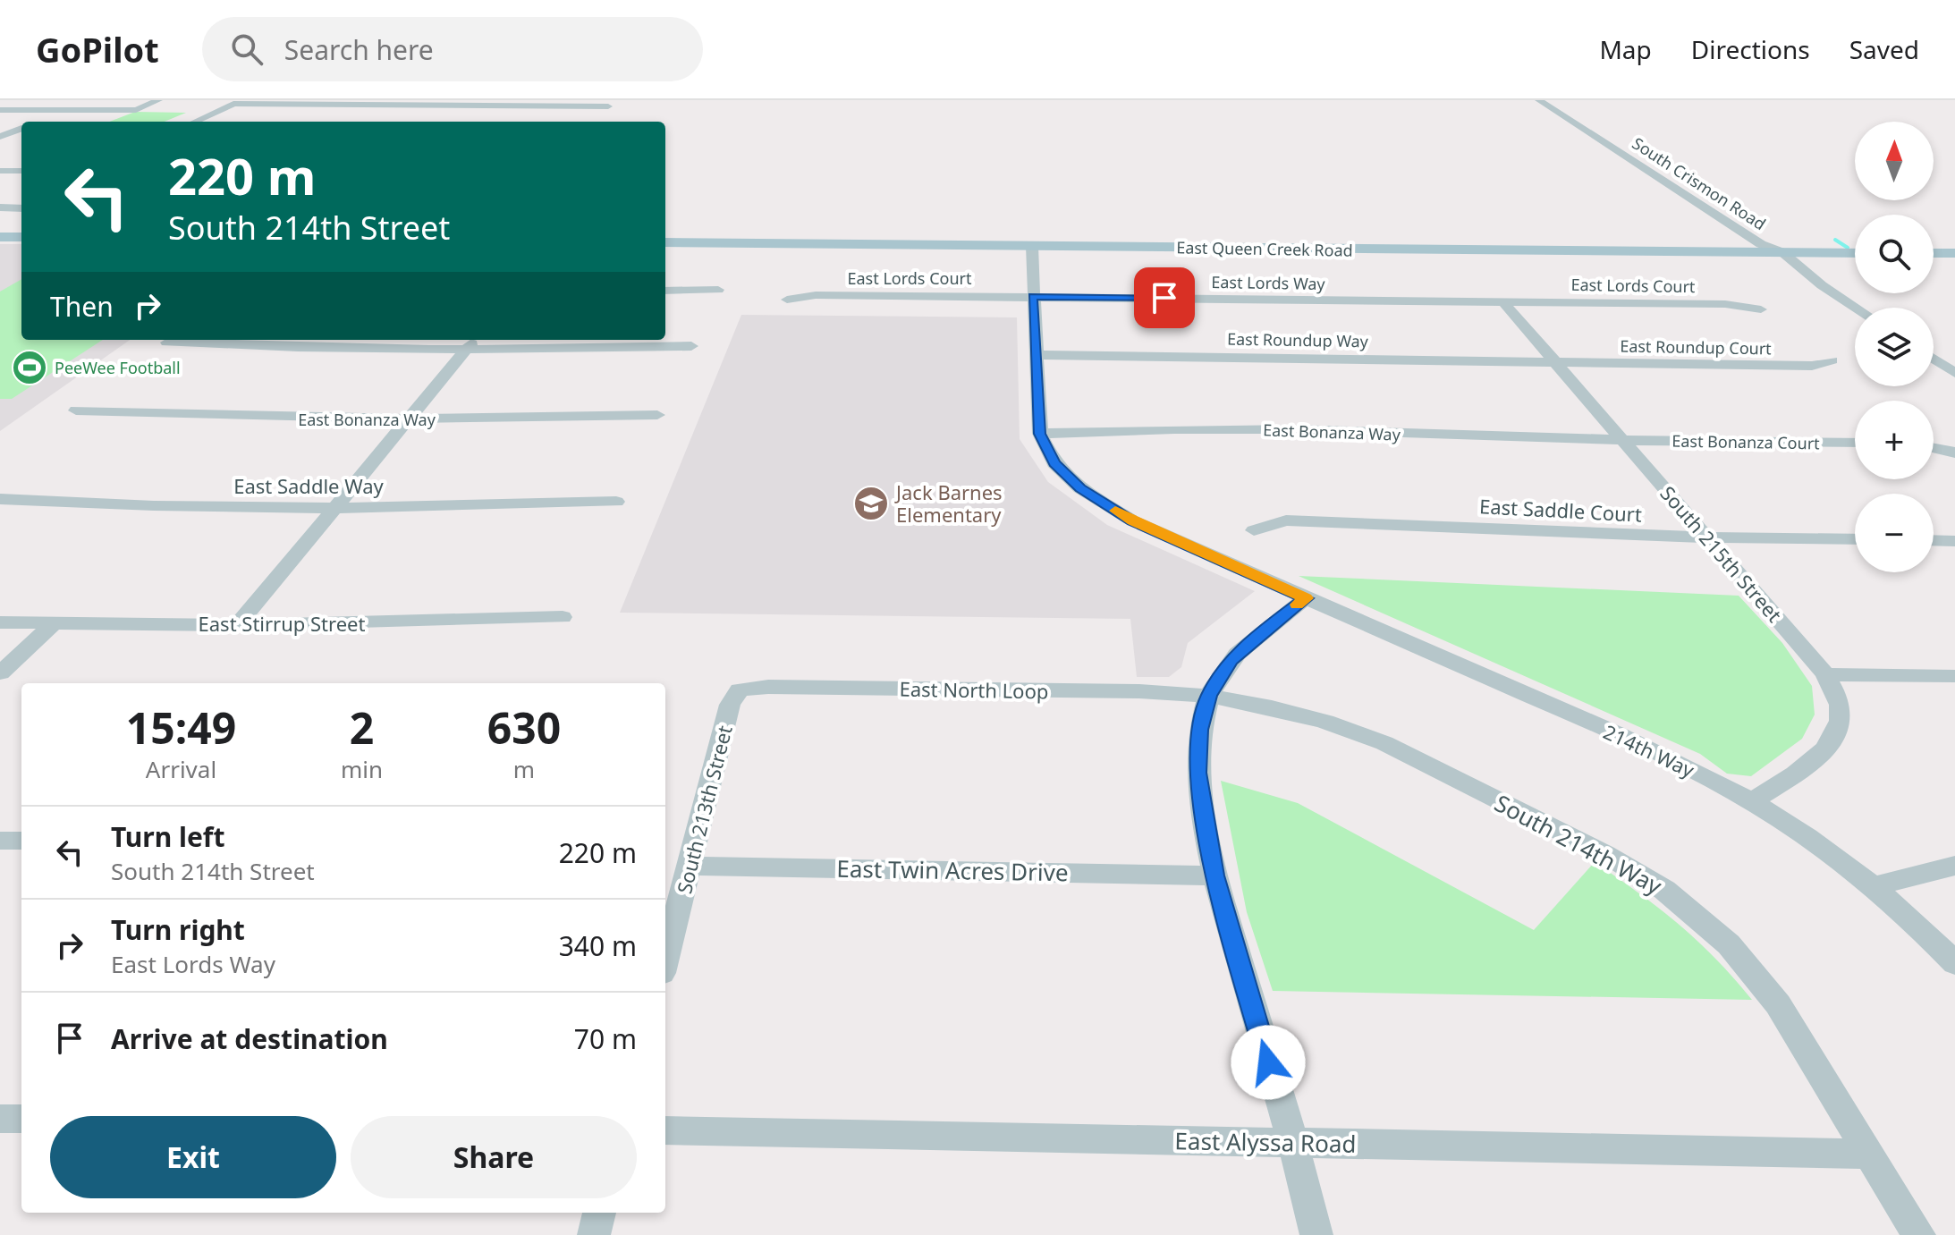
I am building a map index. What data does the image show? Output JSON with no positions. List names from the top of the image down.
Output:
{
  "streets": {
    "main road": ["East Queen Creek Road"],
    "street": [
      "South Crismon Road",
      "East Lords Court",
      "East Lords Way",
      "East Roundup Way",
      "East Roundup Court",
      "East Bonanza Way",
      "East Bonanza Court",
      "East Saddle Way",
      "East Saddle Court",
      "South 215th Street",
      "East Stirrup Street",
      "East North Loop",
      "214th Way",
      "South 213th Street",
      "South 214th Way",
      "East Twin Acres Drive",
      "East Alyssa Road"
    ]
  },
  "crossings": [
    ["South Crismon Road", "East Queen Creek Road"],
    ["East Lords Court", "East Lords Way"],
    ["East Lords Court", "South 215th Street"],
    ["East Lords Way", "South 215th Street"],
    ["East Roundup Way", "East Roundup Court"],
    ["East Roundup Way", "South 215th Street"],
    ["East Roundup Court", "South 215th Street"],
    ["East Bonanza Way", "East Bonanza Court"],
    ["East Bonanza Way", "South 215th Street"],
    ["East Bonanza Way", "214th Way"],
    ["East Bonanza Court", "South 215th Street"],
    ["East Saddle Court", "South 215th Street"],
    ["South 215th Street", "214th Way"],
    ["East North Loop", "South 213th Street"],
    ["East North Loop", "South 214th Way"],
    ["South 213th Street", "East Twin Acres Drive"],
    ["South 214th Way", "East Alyssa Road"]
  ],
  "places": {
    "sports": ["PeeWee Football"],
    "school or university": ["Jack Barnes Elementary"]
  },
  "north": "top",
  "page": {
    "header": "GoPilot",
    "search": "Search here",
    "nav": ["Map", "Directions", "Saved"],
    "map_buttons": ["+", "−"],
    "turn": ["220 m", "South 214th Street"],
    "then": "Then",
    "eta": [
      "15:49",
      "Arrival",
      "2",
      "min",
      "630",
      "m"
    ],
    "list": [
      {
        "name": "Turn left",
        "note": "South 214th Street",
        "value": "220 m"
      },
      {
        "name": "Turn right",
        "note": "East Lords Way",
        "value": "340 m"
      },
      {
        "name": "Arrive at destination",
        "value": "70 m"
      }
    ],
    "buttons": ["Exit", "Share"]
  }
}
